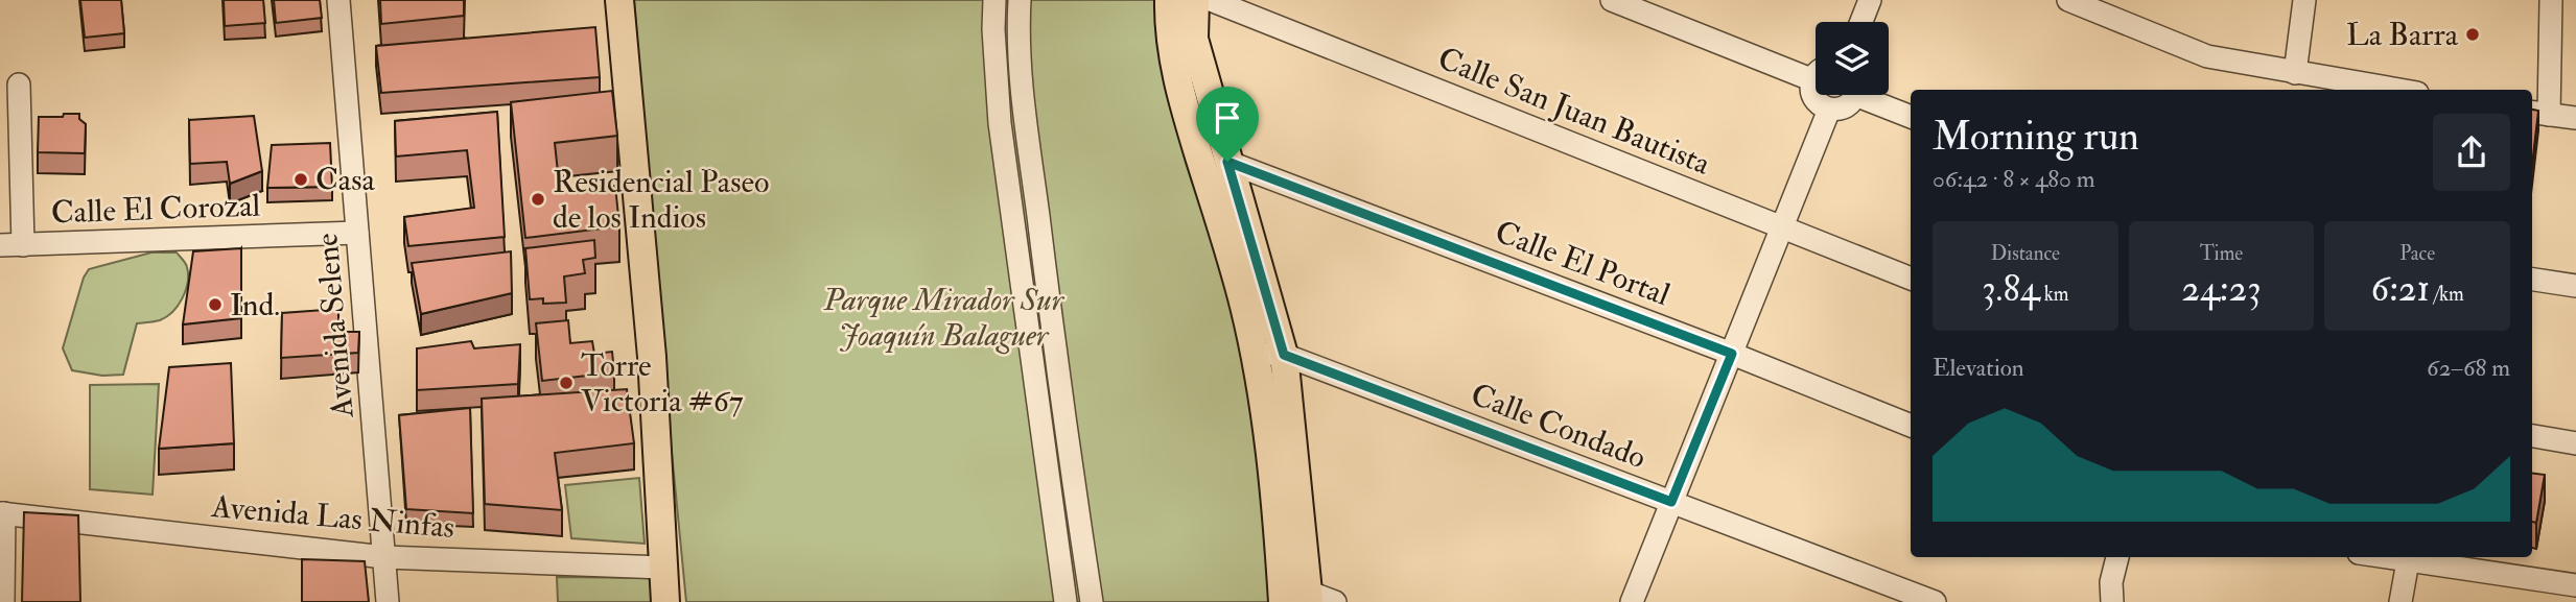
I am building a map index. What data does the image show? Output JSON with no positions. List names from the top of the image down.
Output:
{
  "streets": {
    "street": [
      "Calle San Juan Bautista",
      "Calle El Corozal",
      "Calle El Portal",
      "Avenida Selene",
      "Calle Condado",
      "Avenida Las Ninfas"
    ]
  },
  "crossings": [
    ["Calle El Corozal", "Avenida Selene"],
    ["Avenida Selene", "Avenida Las Ninfas"]
  ],
  "parks": ["Parque Mirador Sur Joaquín Balaguer"],
  "places": [
    "La Barra",
    "Casa",
    "Residencial Paseo de los Indios",
    "Ind.",
    "Torre Victoria #67"
  ],
  "page": {
    "heading": ["Morning run", "06:42 · 8 × 480 m"],
    "stats": [
      ["Distance", "3.84 km"],
      ["Time", "24:23"],
      ["Pace", "6:21 /km"]
    ],
    "chart": ["Elevation", "62–68 m"]
  }
}
